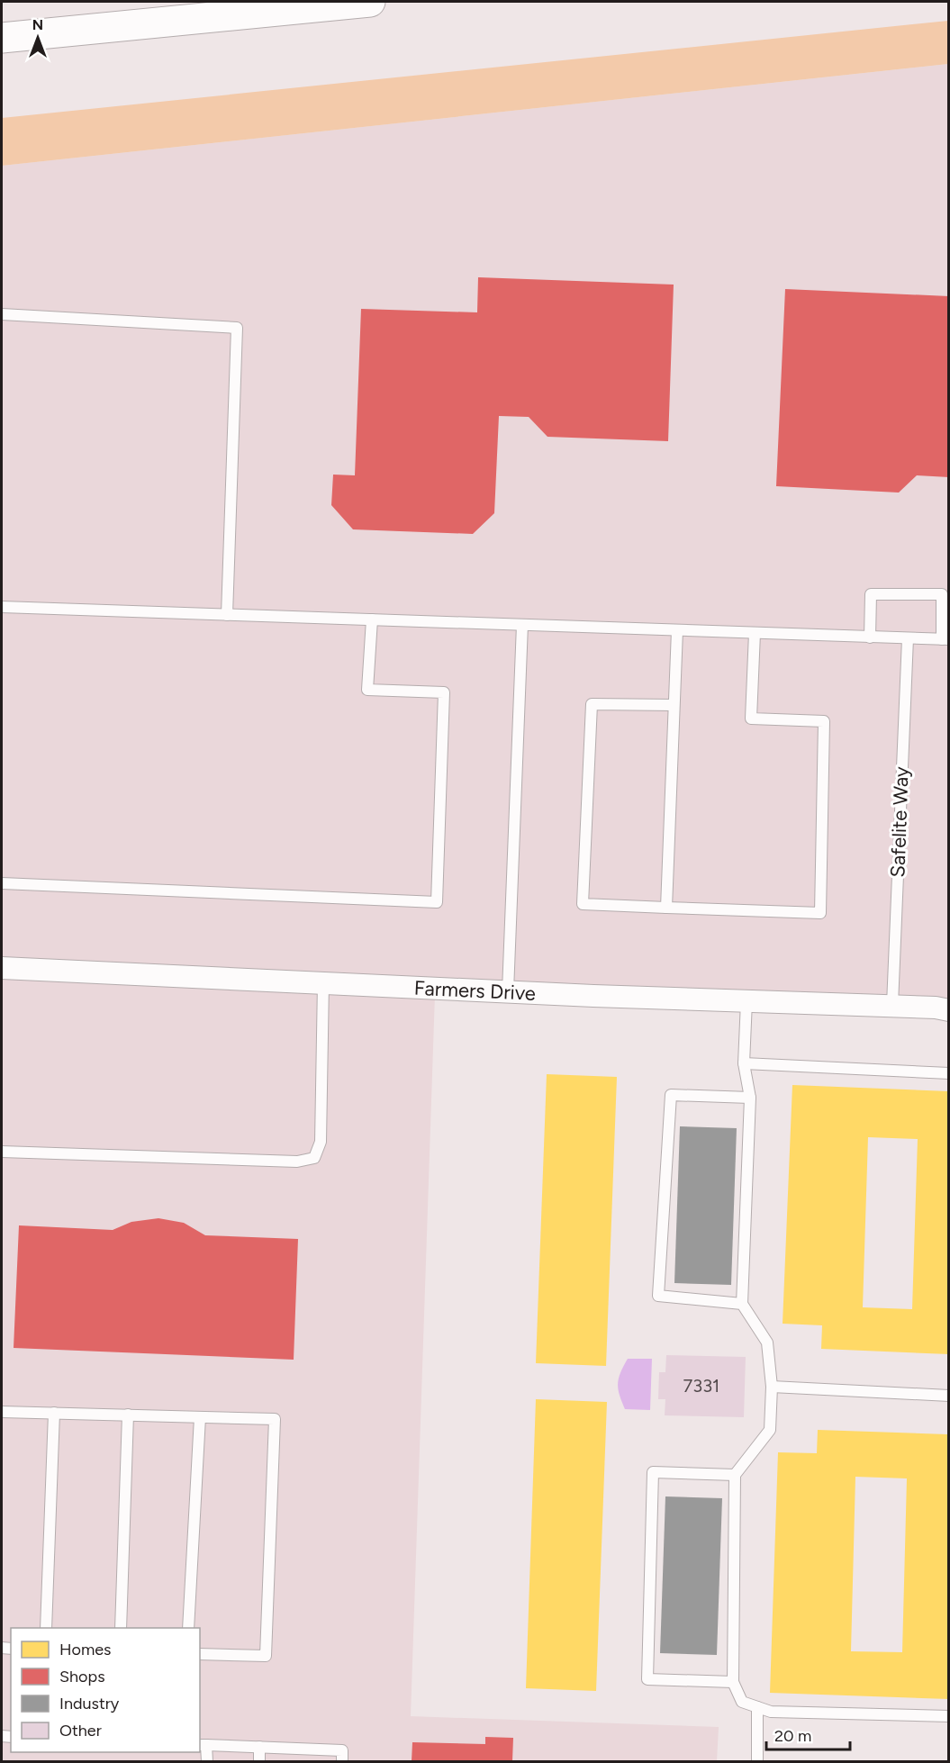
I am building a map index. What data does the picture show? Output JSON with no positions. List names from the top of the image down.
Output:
{
  "streets": {
    "street": ["Farmers Drive"],
    "lane": ["Safelite Way"]
  },
  "crossings": [
    ["Safelite Way", "Farmers Drive"]
  ],
  "house_numbers": ["7331"],
  "legend": [
    "Homes",
    "Shops",
    "Industry",
    "Other"
  ],
  "scale_bar": "20 m",
  "north": "top"
}
